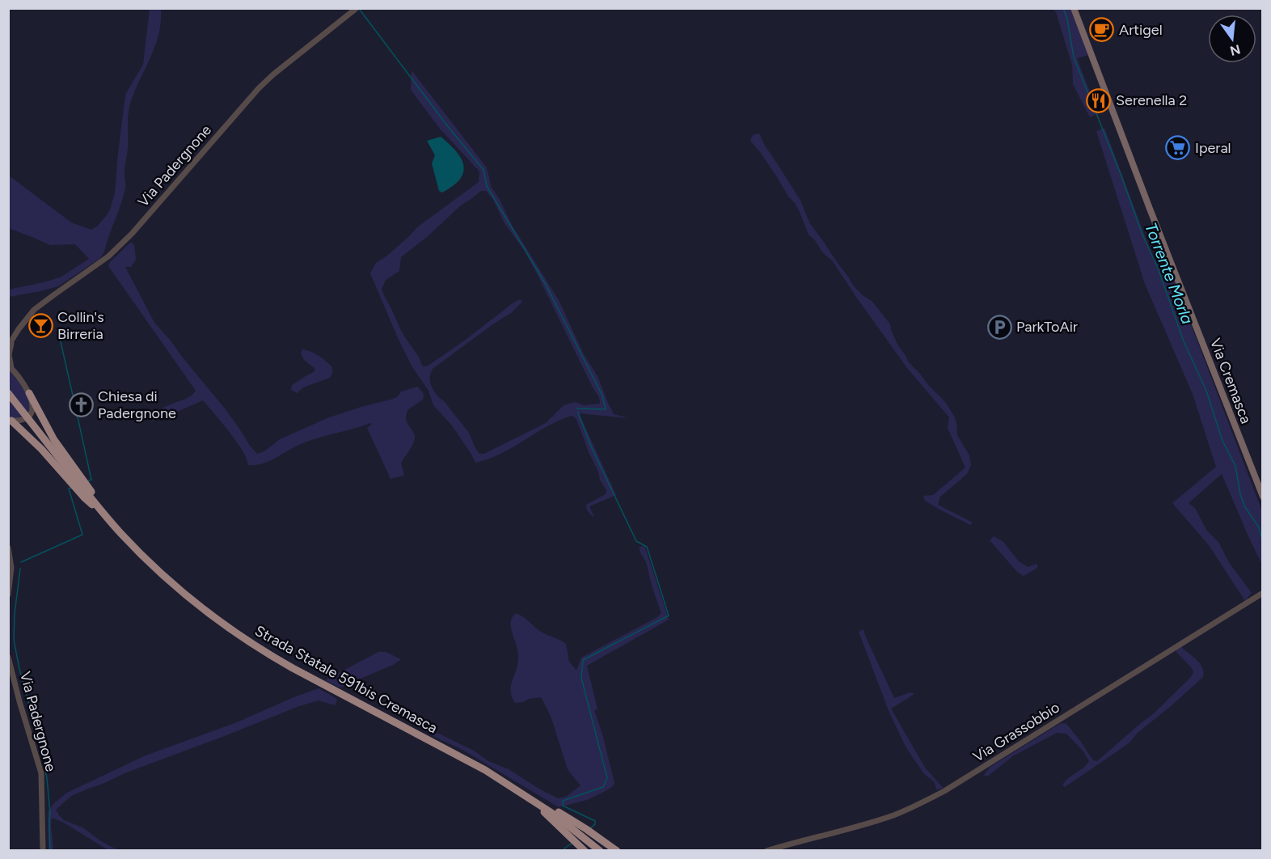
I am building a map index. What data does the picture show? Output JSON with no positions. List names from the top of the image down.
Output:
{
  "streets": {
    "highway": ["Strada Statale 591bis Cremasca"],
    "main road": ["Via Cremasca"],
    "street": ["Via Padergnone", "Via Grassobbio"]
  },
  "water": ["Torrente Morla"],
  "places": {
    "cafe": ["Artigel"],
    "restaurant": ["Serenella 2"],
    "supermarket": ["Iperal"],
    "bar": ["Collin's Birreria"],
    "parking": ["ParkToAir"],
    "church": ["Chiesa di Padergnone"]
  },
  "north": "bottom"
}
